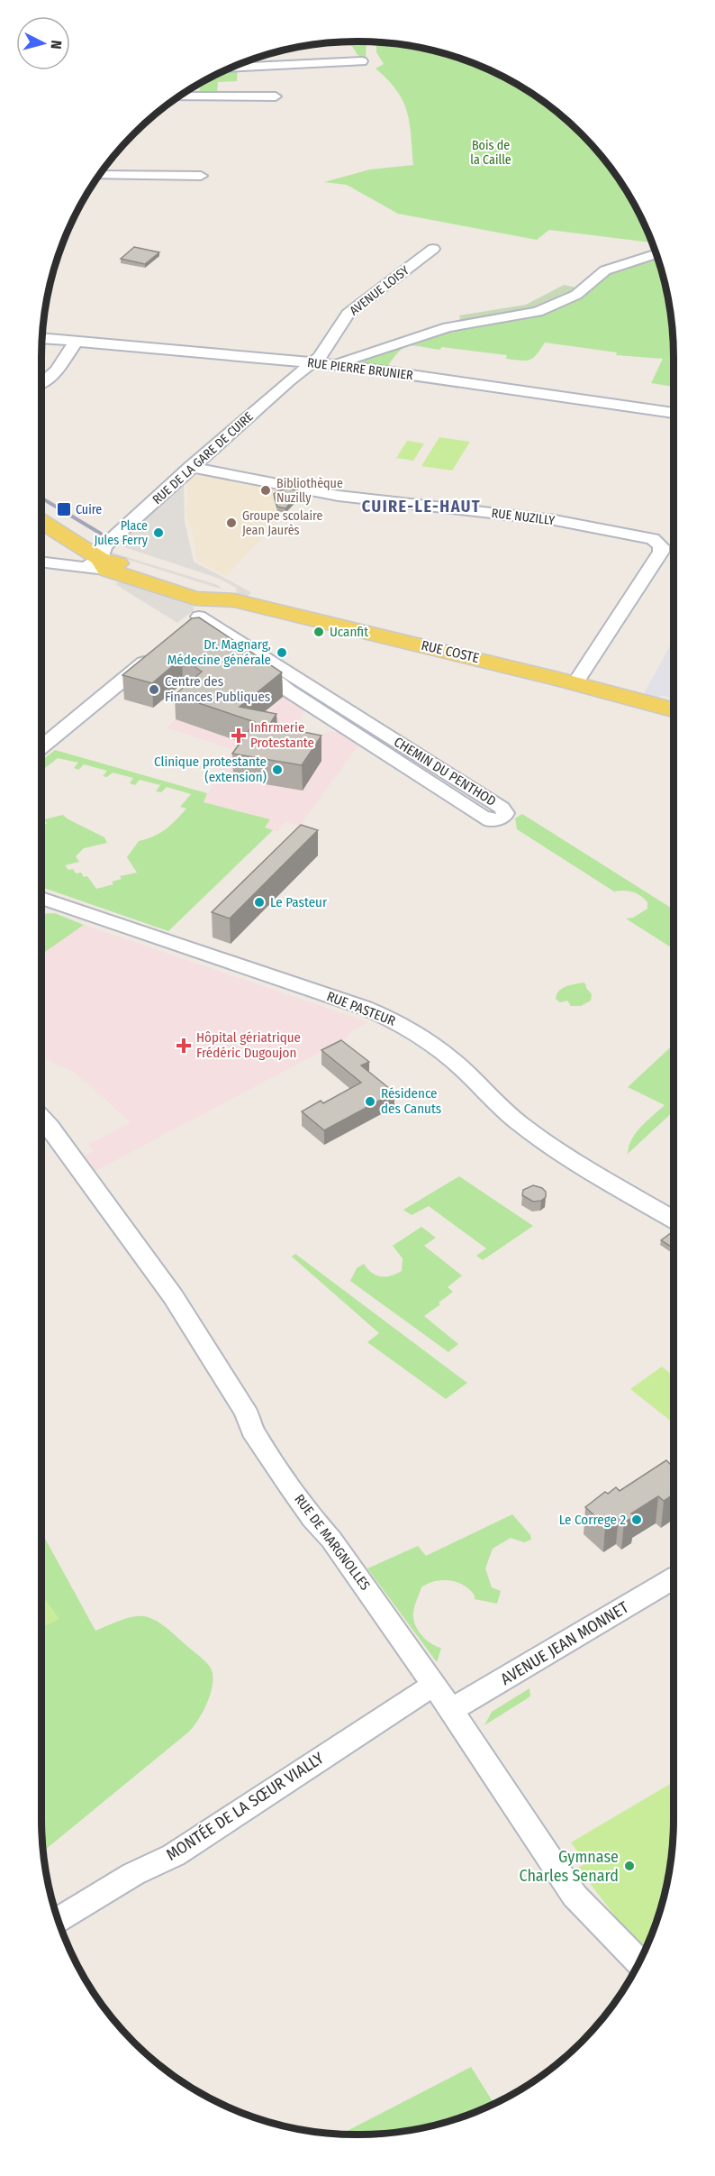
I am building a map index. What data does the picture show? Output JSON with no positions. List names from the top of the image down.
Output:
{
  "streets": {
    "main road": ["RUE COSTE"],
    "street": [
      "AVENUE LOISY",
      "RUE PIERRE BRUNIER",
      "RUE DE LA GARE DE CUIRE",
      "RUE NUZILLY",
      "CHEMIN DU PENTHOD",
      "RUE PASTEUR",
      "RUE DE MARGNOLLES",
      "AVENUE JEAN MONNET",
      "MONTÉE DE LA SŒUR VIALLY"
    ]
  },
  "crossings": [
    ["AVENUE LOISY", "RUE PIERRE BRUNIER"],
    ["AVENUE LOISY", "RUE DE LA GARE DE CUIRE"],
    ["RUE PIERRE BRUNIER", "RUE DE LA GARE DE CUIRE"],
    ["RUE DE LA GARE DE CUIRE", "RUE NUZILLY"],
    ["RUE DE LA GARE DE CUIRE", "RUE COSTE"],
    ["RUE NUZILLY", "RUE COSTE"],
    ["RUE DE MARGNOLLES", "AVENUE JEAN MONNET"],
    ["RUE DE MARGNOLLES", "MONTÉE DE LA SŒUR VIALLY"]
  ],
  "districts": ["CUIRE-LE-HAUT"],
  "parks": ["Bois de la Caille"],
  "places": {
    "other": [
      "Bibliothèque Nuzilly",
      "Groupe scolaire Jean Jaurès",
      "Place Jules Ferry",
      "Ucanfit",
      "Dr. Magnarg, Médecine générale",
      "Centre des Finances Publiques",
      "Clinique protestante (extension)",
      "Le Pasteur",
      "Résidence des Canuts",
      "Le Correge 2",
      "Gymnase Charles Senard"
    ],
    "transit": ["Cuire"],
    "health": ["Infirmerie Protestante", "Hôpital gériatrique Frédéric Dugoujon"]
  },
  "north": "right"
}
